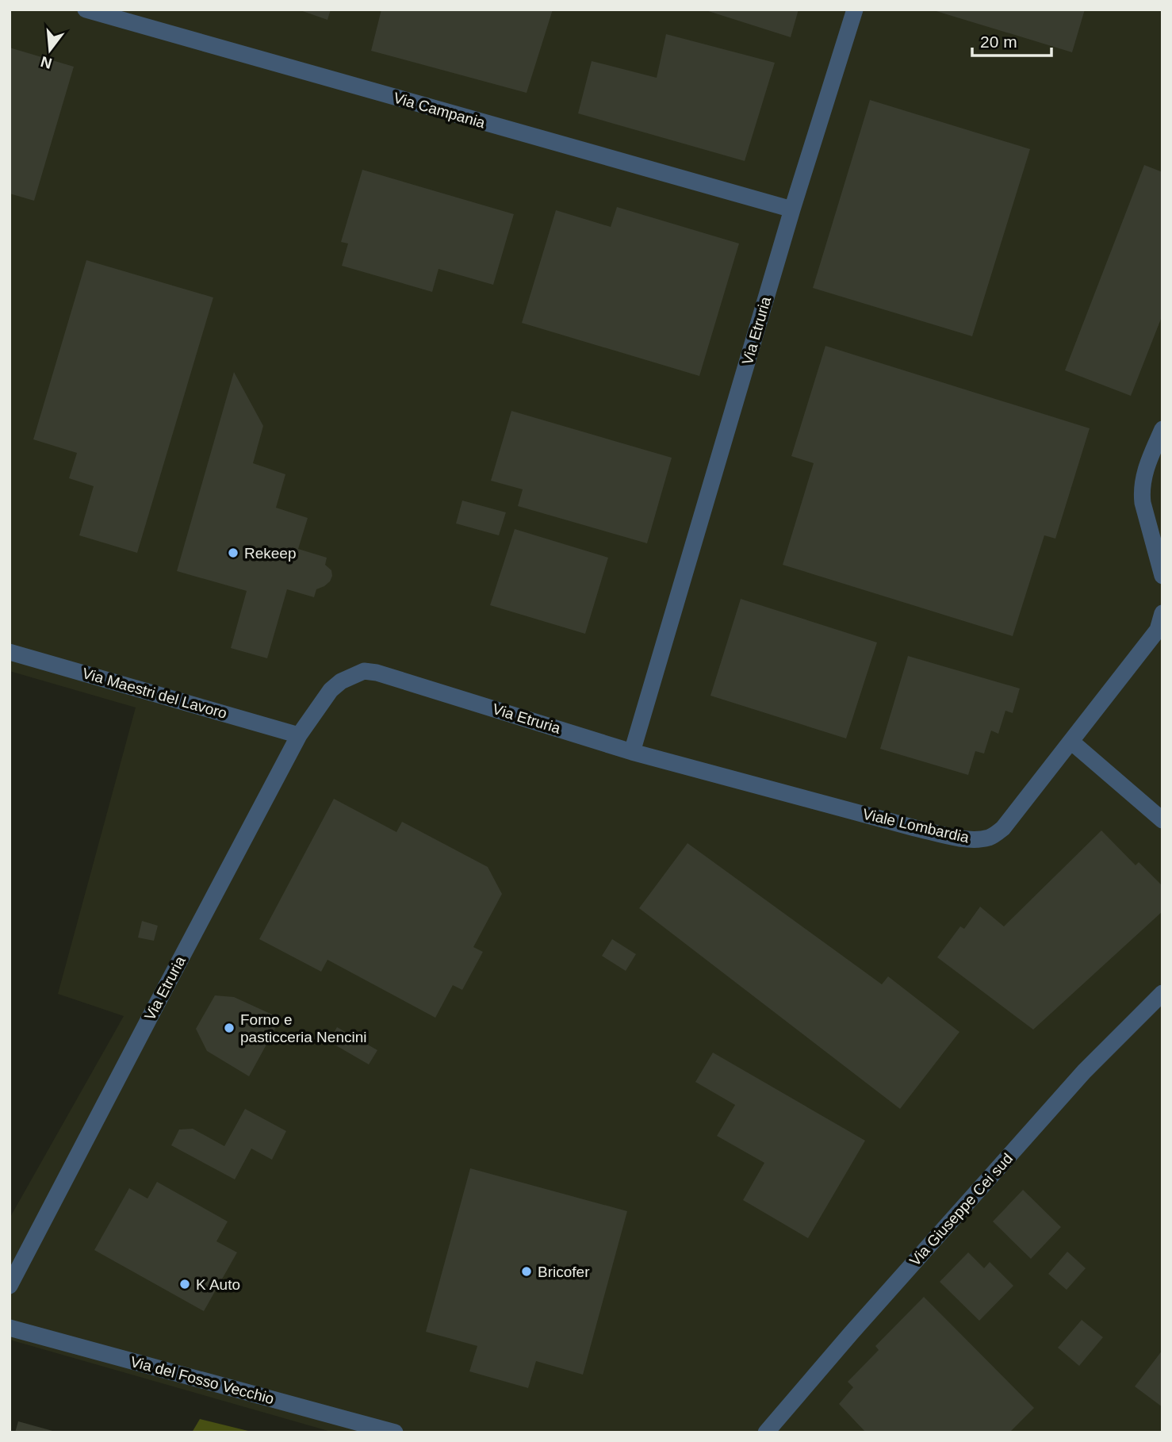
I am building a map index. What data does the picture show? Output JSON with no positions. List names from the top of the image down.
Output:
{
  "streets": {
    "street": [
      "Via Campania",
      "Via Etruria",
      "Via Maestri del Lavoro",
      "Viale Lombardia",
      "Via Giuseppe Cei sud",
      "Via del Fosso Vecchio"
    ]
  },
  "crossings": [
    ["Via Campania", "Via Etruria"],
    ["Via Etruria", "Via Maestri del Lavoro"],
    ["Via Etruria", "Viale Lombardia"]
  ],
  "places": [
    "Rekeep",
    "Forno e pasticceria Nencini",
    "Bricofer",
    "K Auto"
  ],
  "scale_bar": "20 m",
  "north": "bottom"
}
